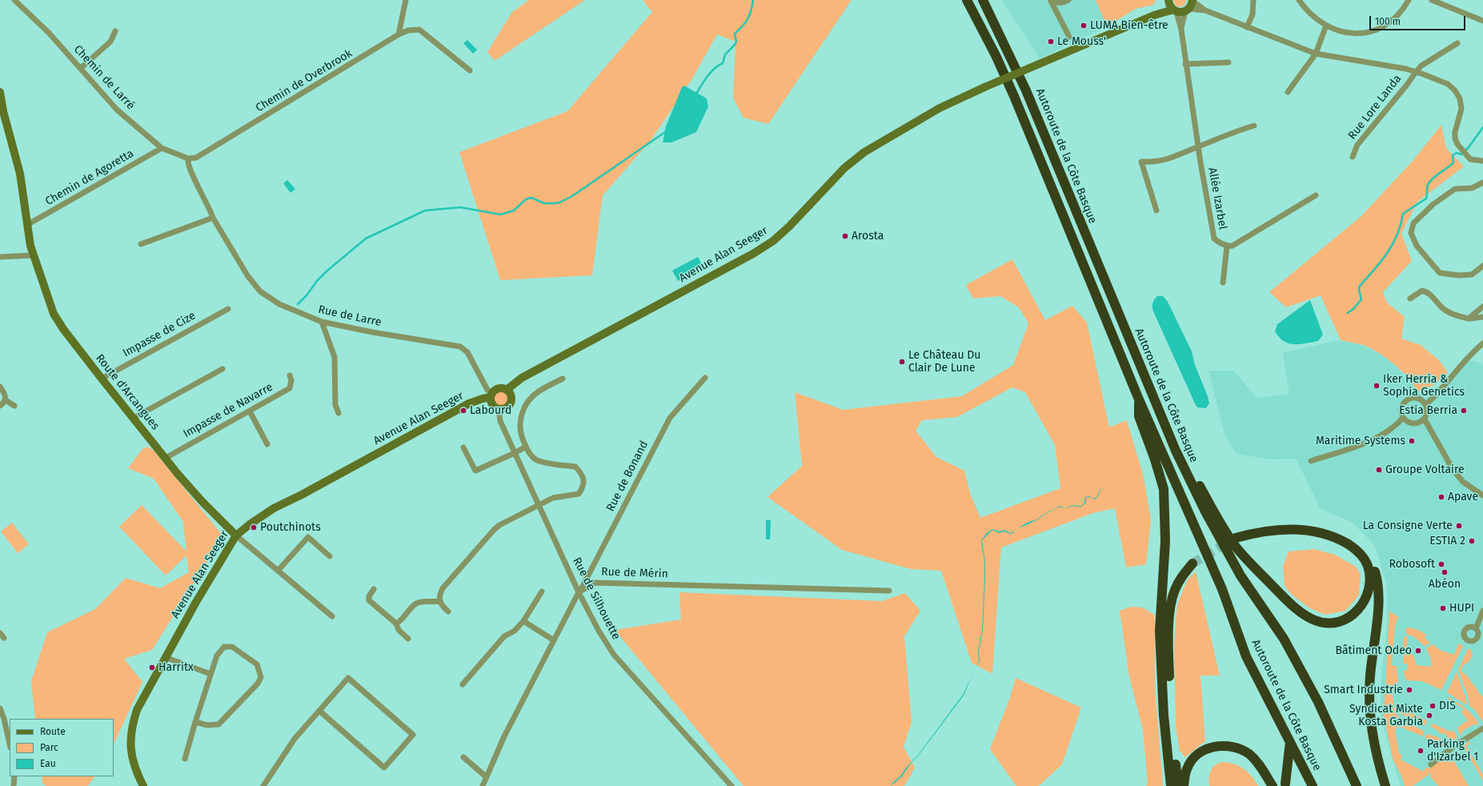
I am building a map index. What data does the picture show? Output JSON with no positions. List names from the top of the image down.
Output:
{
  "streets": {
    "highway": ["Autoroute de la Côte Basque"],
    "main road": ["Avenue Alan Seeger", "Route d'Arcangues"],
    "street": [
      "Chemin de Larré",
      "Chemin de Overbrook",
      "Rue Lore Landa",
      "Chemin de Agoretta",
      "Allée Izarbel",
      "Rue de Larre",
      "Impasse de Cize",
      "Impasse de Navarre",
      "Rue de Bonand",
      "Rue de Mérin",
      "Rue de Silhouette"
    ]
  },
  "crossings": [
    ["Chemin de Larré", "Chemin de Overbrook"],
    ["Chemin de Larré", "Chemin de Agoretta"],
    ["Chemin de Larré", "Rue de Larre"],
    ["Chemin de Overbrook", "Rue de Larre"],
    ["Chemin de Agoretta", "Route d'Arcangues"],
    ["Avenue Alan Seeger", "Rue de Larre"],
    ["Avenue Alan Seeger", "Route d'Arcangues"],
    ["Avenue Alan Seeger", "Rue de Silhouette"],
    ["Rue de Larre", "Rue de Silhouette"],
    ["Impasse de Cize", "Route d'Arcangues"],
    ["Route d'Arcangues", "Impasse de Navarre"],
    ["Rue de Bonand", "Rue de Mérin"],
    ["Rue de Bonand", "Rue de Silhouette"],
    ["Rue de Mérin", "Rue de Silhouette"]
  ],
  "places": [
    "LUMA Bien-être",
    "Le Mouss'",
    "Arosta",
    "Le Château Du Clair De Lune",
    "Iker Herria & Sophia Genetics",
    "Labourd",
    "Estia Berria",
    "Maritime Systems",
    "Groupe Voltaire",
    "Apave",
    "La Consigne Verte",
    "Poutchinots",
    "ESTIA 2",
    "Robosoft",
    "Abéon",
    "HUPI",
    "Bâtiment Odeo",
    "Harritx",
    "Smart Industrie",
    "DIS",
    "Syndicat Mixte Kosta Garbia",
    "Parking d'Izarbel 1"
  ],
  "legend": ["Route", "Parc", "Eau"],
  "scale_bar": "100 m"
}
